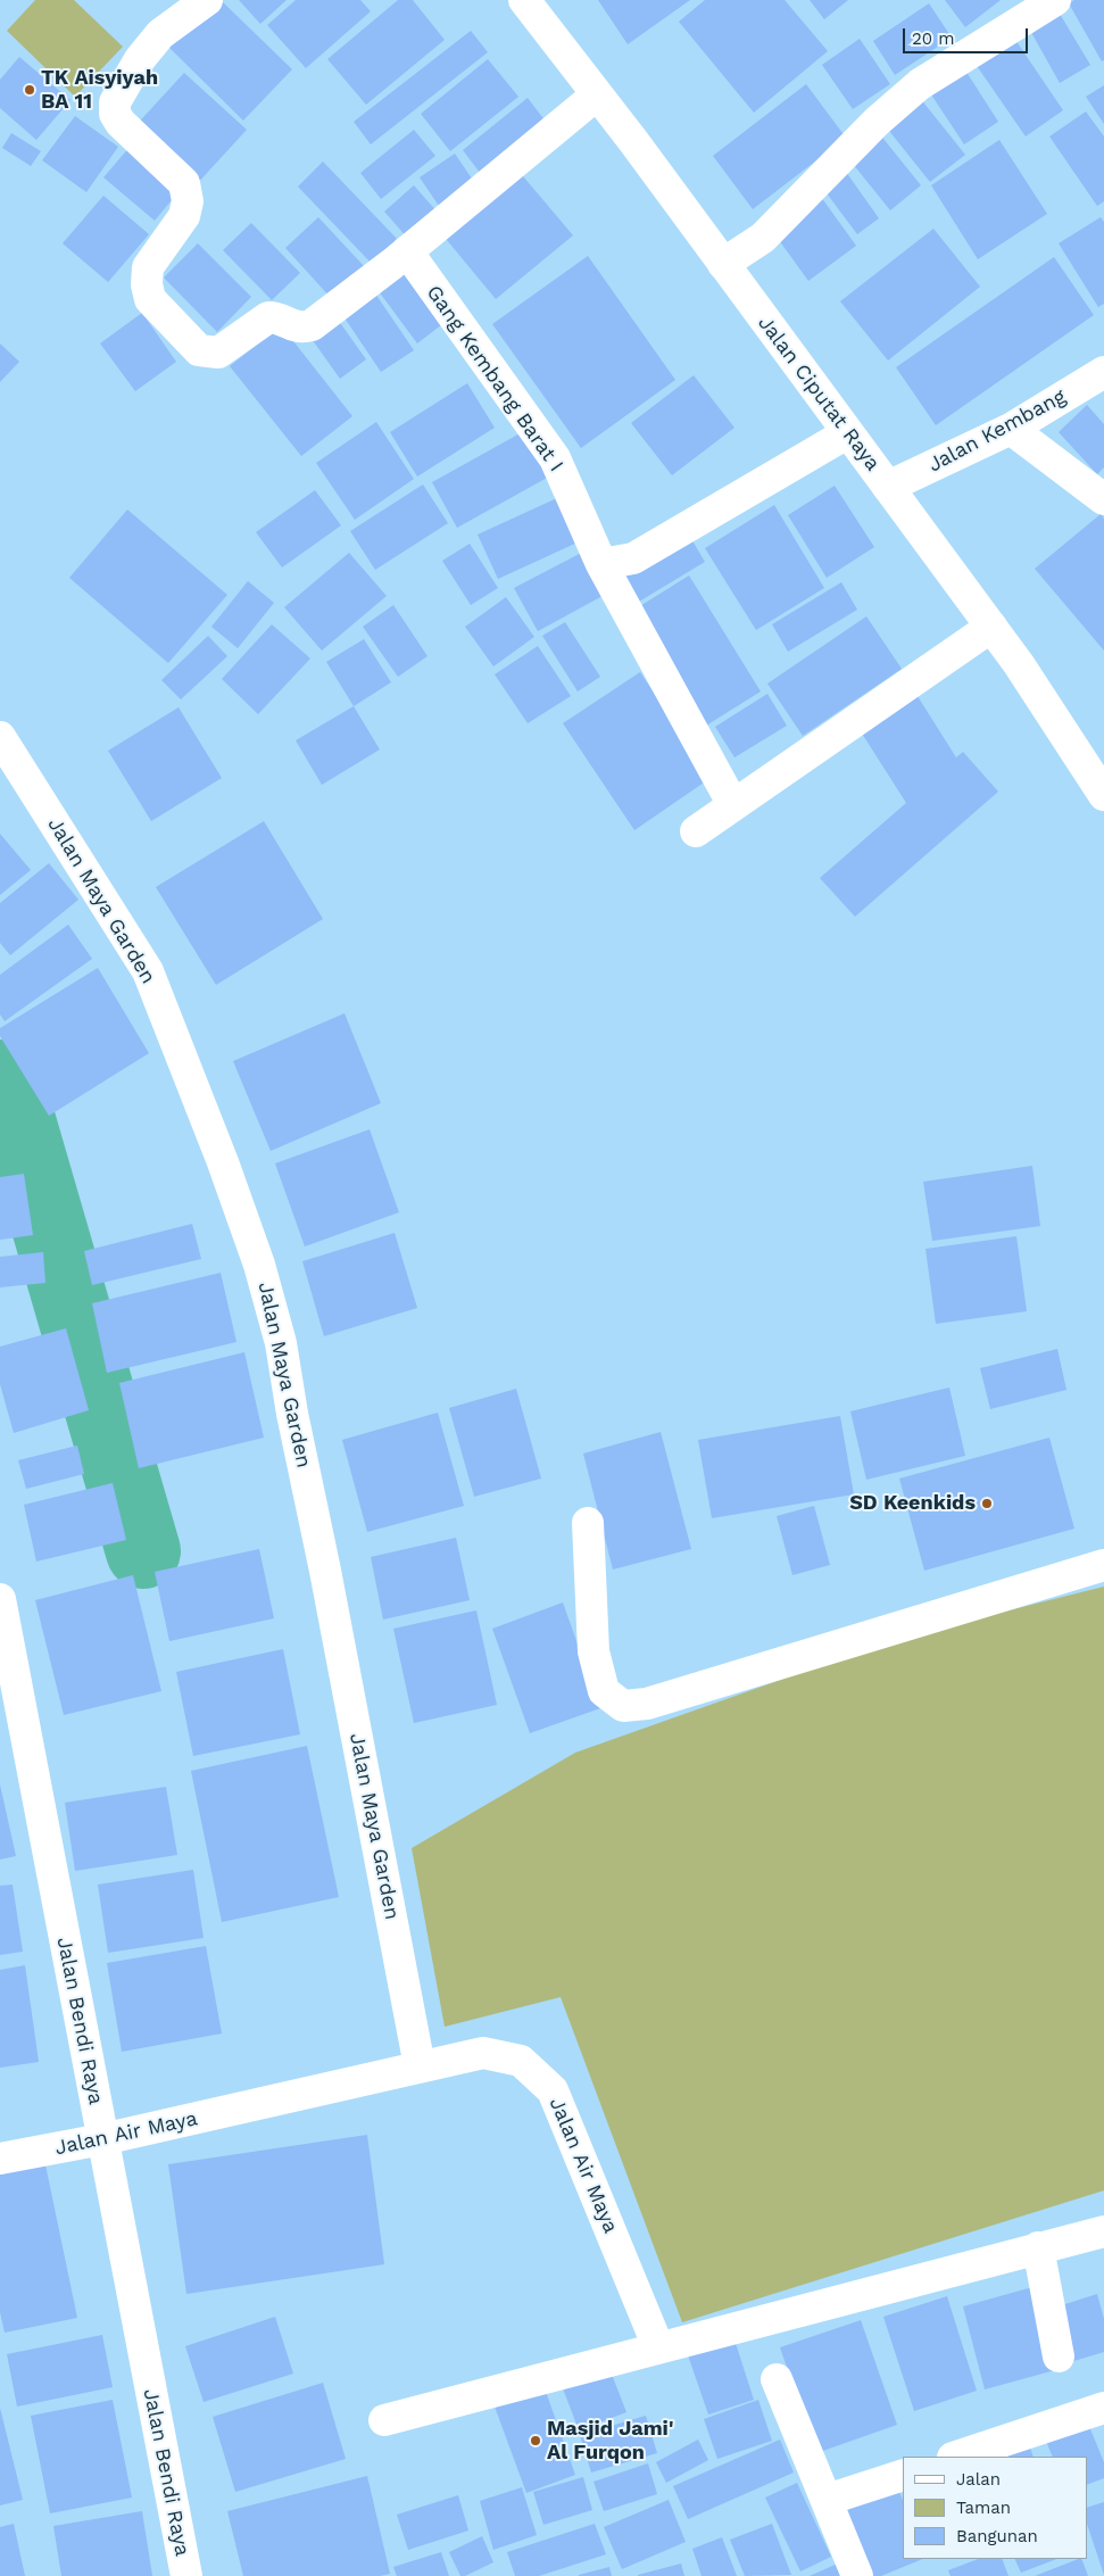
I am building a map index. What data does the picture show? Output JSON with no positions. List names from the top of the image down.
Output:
{
  "streets": {
    "street": [
      "Gang Kembang Barat I",
      "Jalan Ciputat Raya",
      "Jalan Kembang",
      "Jalan Maya Garden",
      "Jalan Bendi Raya",
      "Jalan Air Maya"
    ]
  },
  "crossings": [
    ["Jalan Ciputat Raya", "Jalan Kembang"],
    ["Jalan Maya Garden", "Jalan Air Maya"],
    ["Jalan Bendi Raya", "Jalan Air Maya"]
  ],
  "places": ["TK Aisyiyah BA 11", "SD Keenkids", "Masjid Jami' Al Furqon"],
  "legend": ["Jalan", "Taman", "Bangunan"],
  "scale_bar": "20 m"
}
